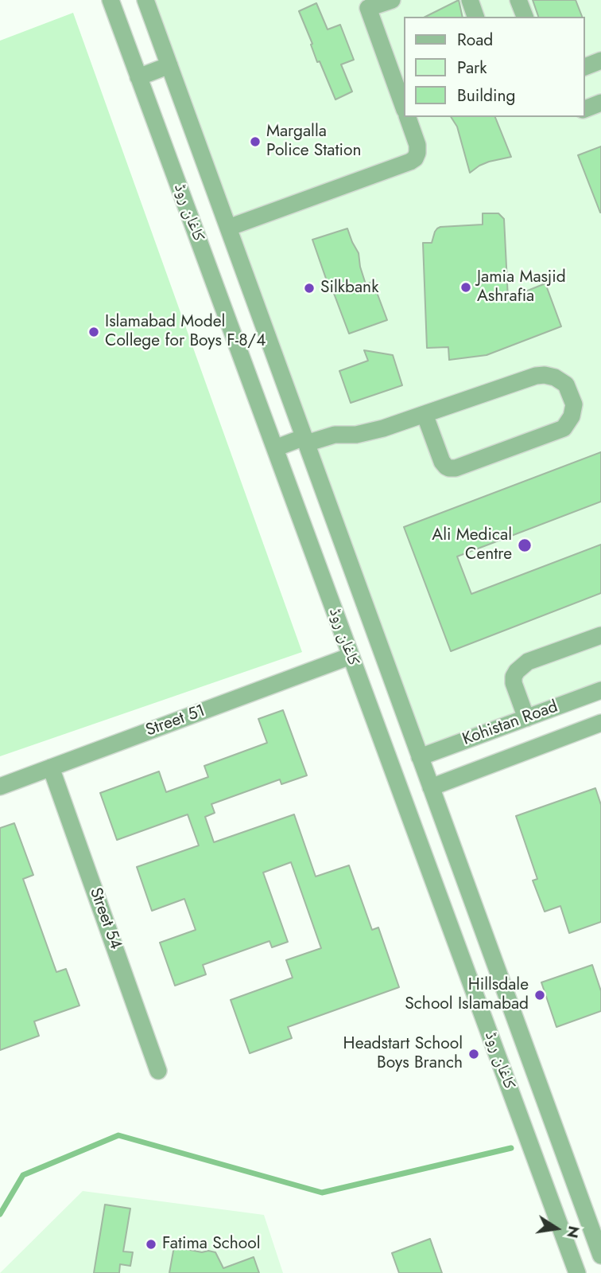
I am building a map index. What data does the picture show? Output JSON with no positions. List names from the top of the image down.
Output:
{
  "streets": {
    "street": [
      "کاغان روڈ",
      "Street 51",
      "Kohistan Road",
      "Street 54"
    ]
  },
  "crossings": [
    ["کاغان روڈ", "Street 51"],
    ["کاغان روڈ", "Kohistan Road"],
    ["Street 51", "Street 54"]
  ],
  "places": [
    "Margalla Police Station",
    "Jamia Masjid Ashrafia",
    "Silkbank",
    "Islamabad Model College for Boys F-8/4",
    "Ali Medical Centre",
    "Hillsdale School Islamabad",
    "Headstart School Boys Branch",
    "Fatima School"
  ],
  "legend": ["Road", "Park", "Building"],
  "north": "right"
}
